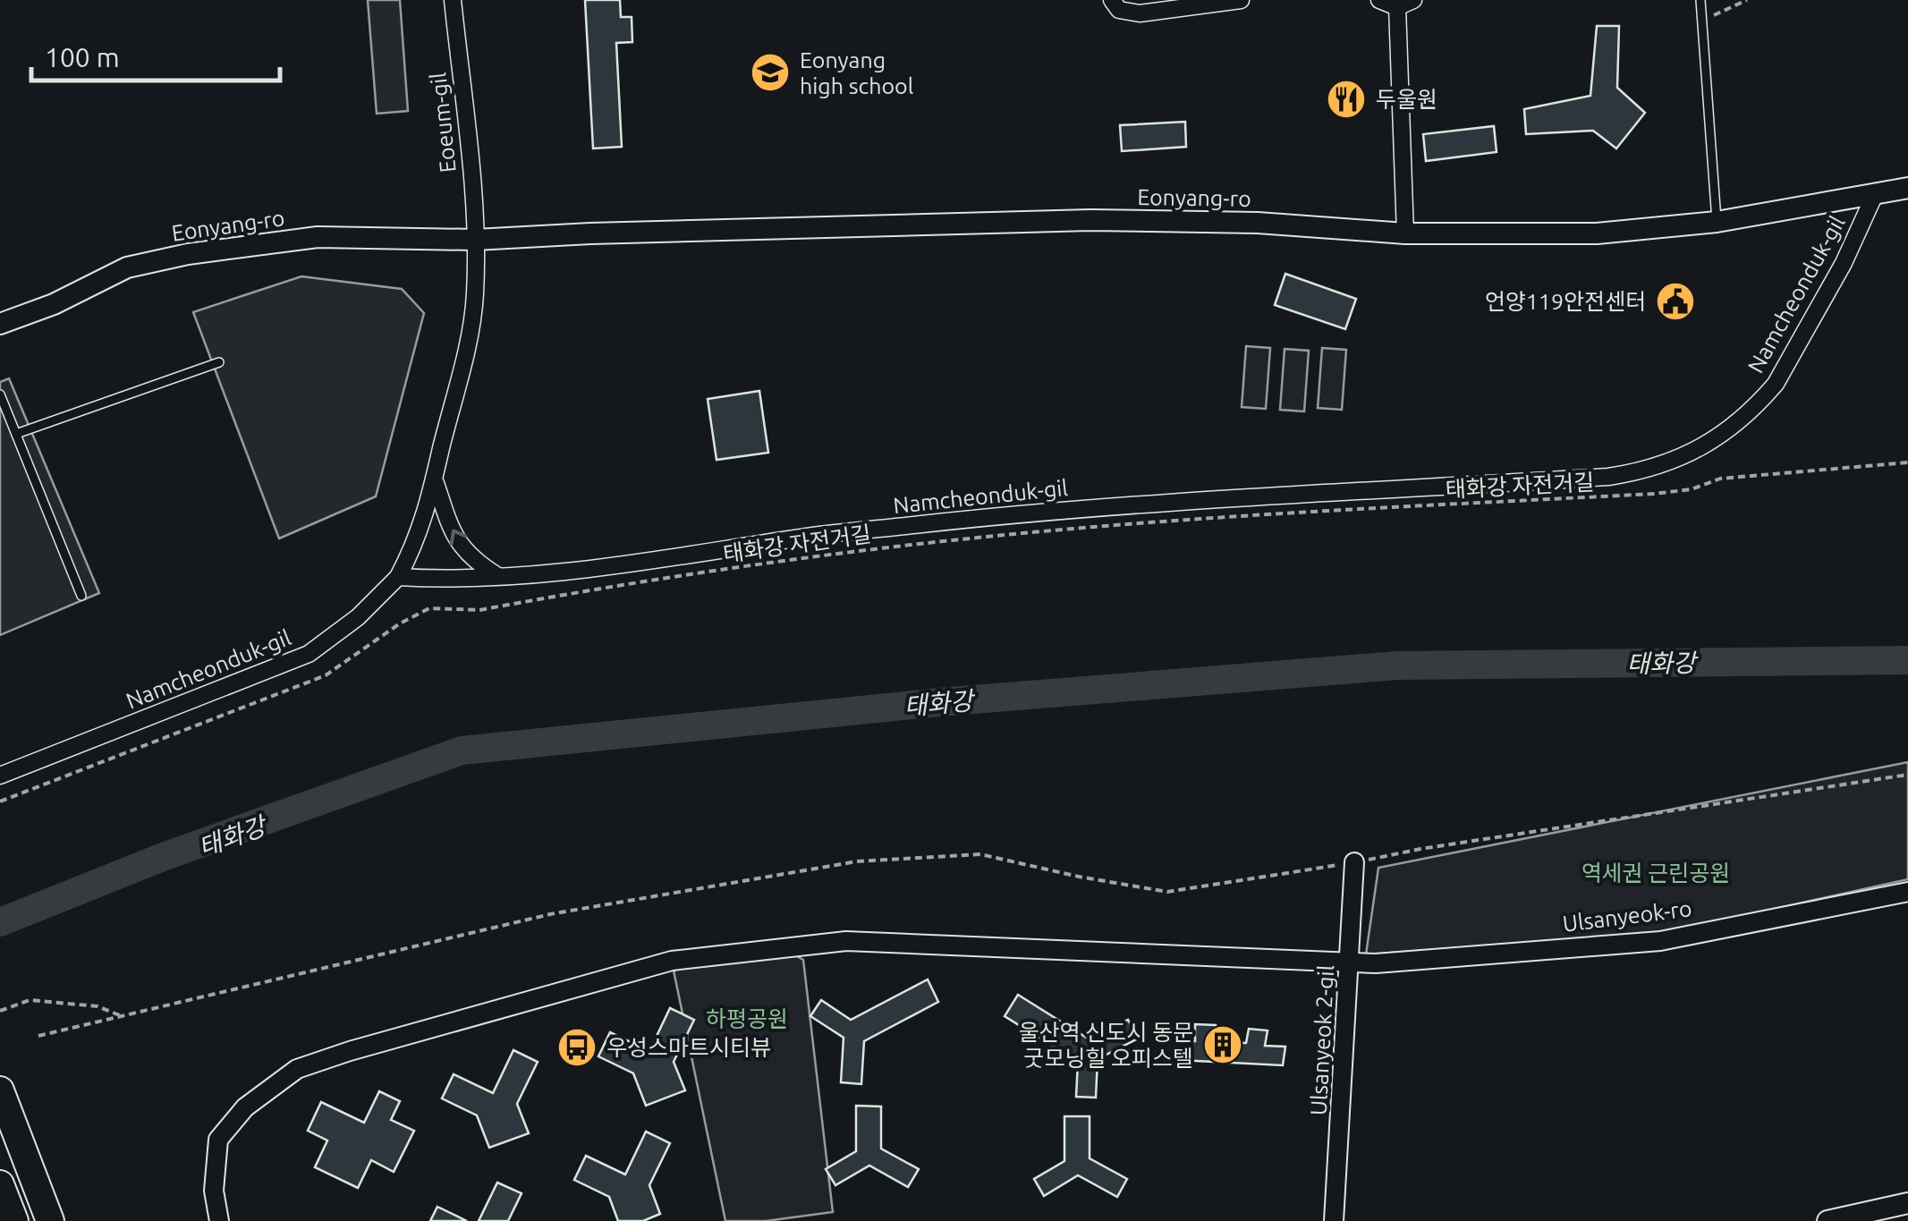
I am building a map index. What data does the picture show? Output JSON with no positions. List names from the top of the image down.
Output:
{
  "streets": {
    "main road": ["Eonyang-ro"],
    "street": [
      "Eoeum-gil",
      "Namcheonduk-gil",
      "Ulsanyeok-ro",
      "Ulsanyeok 2-gil"
    ],
    "path": ["태화강 자전거길"]
  },
  "crossings": [
    ["Eoeum-gil", "Eonyang-ro"],
    ["Eonyang-ro", "Namcheonduk-gil"],
    ["Ulsanyeok-ro", "Ulsanyeok 2-gil"]
  ],
  "water": ["태화강"],
  "parks": ["역세권 근린공원", "하평공원"],
  "places": {
    "school or university": ["Eonyang high school"],
    "restaurant": ["두울원"],
    "public building": ["언양119안전센터"],
    "building": ["울산역 신도시 동문 굿모닝힐 오피스텔"],
    "bus stop": ["우성스마트시티뷰"]
  },
  "scale_bar": "100 m"
}
